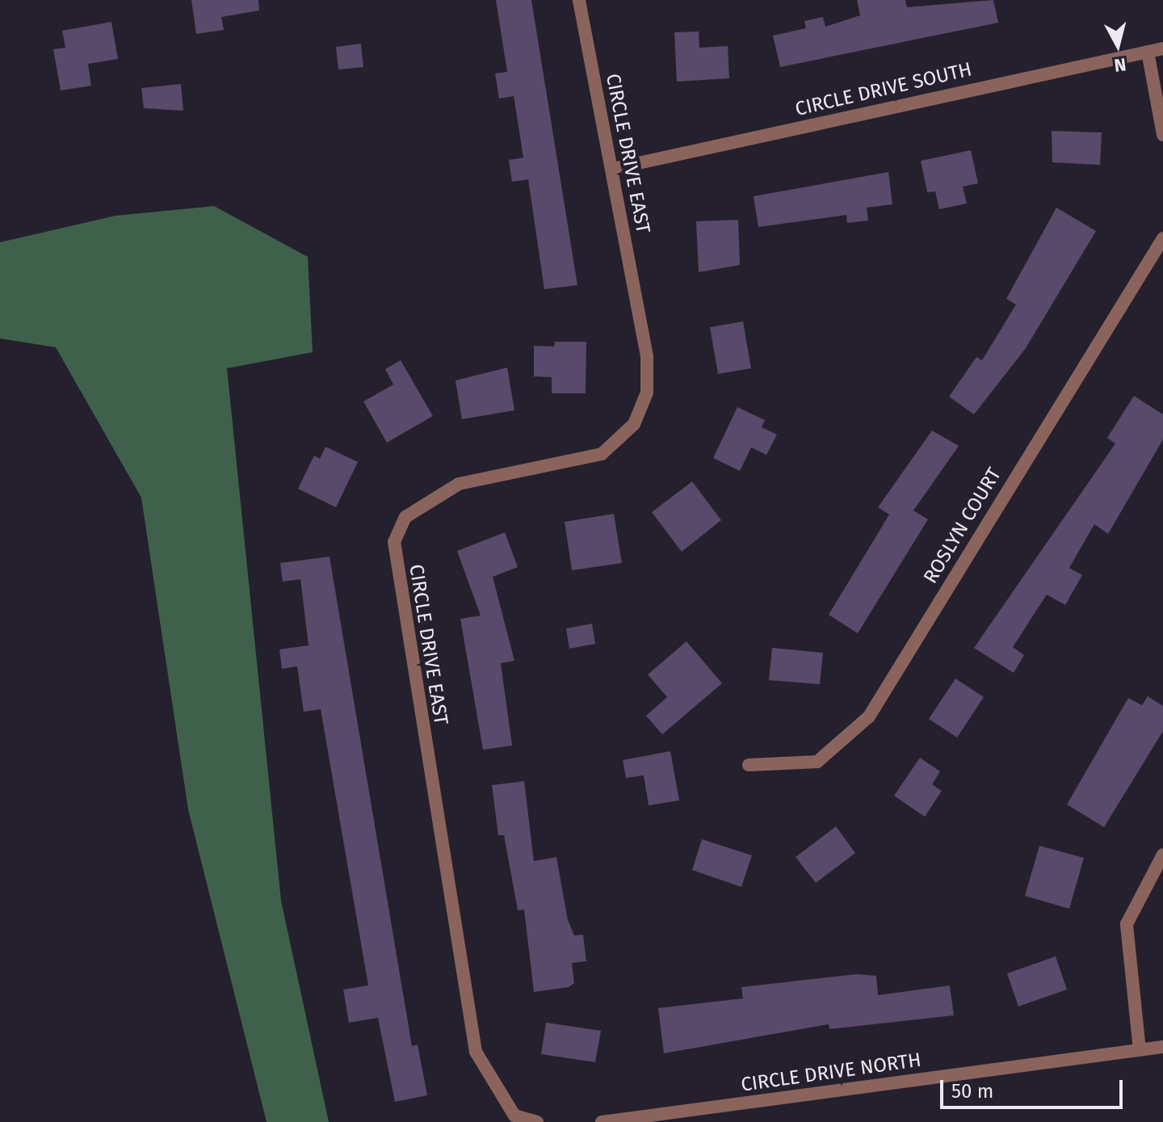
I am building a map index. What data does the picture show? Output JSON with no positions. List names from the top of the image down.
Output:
{
  "streets": {
    "street": [
      "CIRCLE DRIVE SOUTH",
      "CIRCLE DRIVE EAST",
      "ROSLYN COURT",
      "CIRCLE DRIVE NORTH"
    ]
  },
  "crossings": [
    ["CIRCLE DRIVE SOUTH", "CIRCLE DRIVE EAST"]
  ],
  "scale_bar": "50 m",
  "north": "bottom"
}
